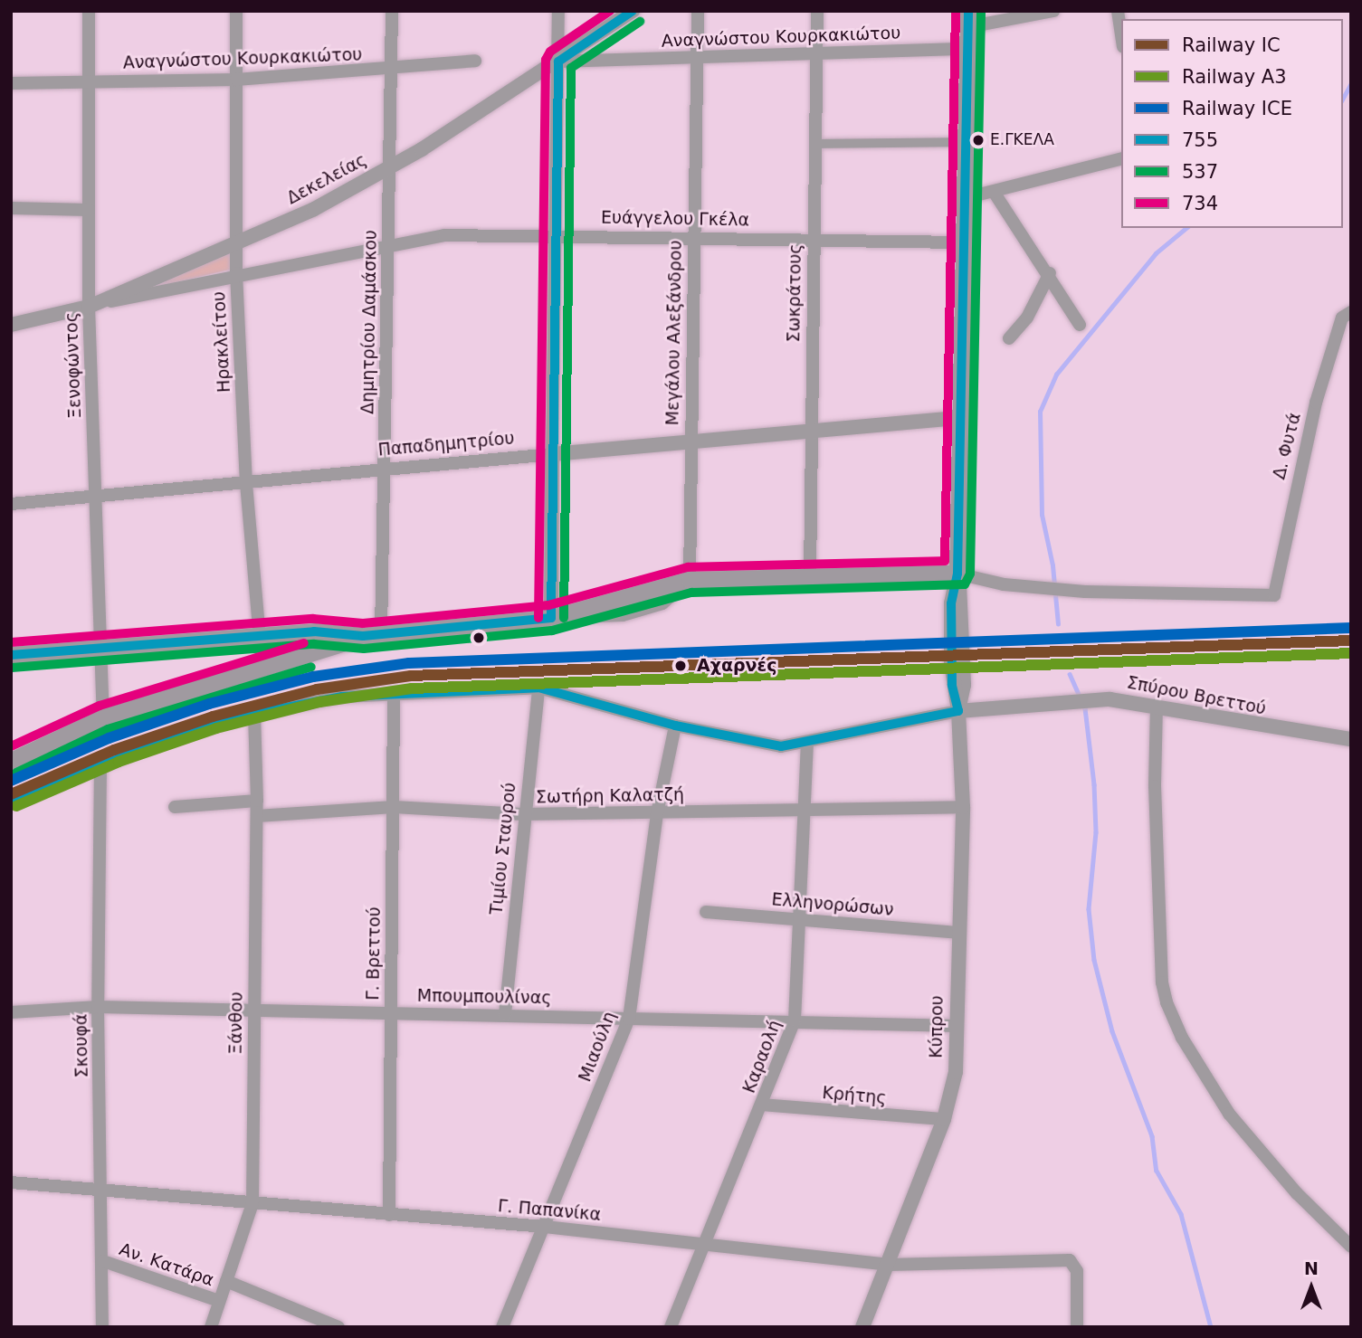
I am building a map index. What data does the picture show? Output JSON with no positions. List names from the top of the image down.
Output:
{
  "streets": {
    "street": [
      "Αναγνώστου Κουρκακιώτου",
      "Δεκελείας",
      "Ευάγγελου Γκέλα",
      "Σωκράτους",
      "Δημητρίου Δαμάσκου",
      "Μεγάλου Αλεξάνδρου",
      "Ηρακλείτου",
      "Ξενοφώντος",
      "Παπαδημητρίου",
      "Δ. Φυτά",
      "Σπύρου Βρεττού",
      "Σωτήρη Καλατζή",
      "Τιμίου Σταυρού",
      "Ελληνορώσων",
      "Γ. Βρεττού",
      "Μπουμπουλίνας",
      "Ξάνθου",
      "Κύπρου",
      "Σκουφά",
      "Μιαούλη",
      "Καραολή",
      "Κρήτης",
      "Γ. Παπανίκα",
      "Αν. Κατάρα"
    ]
  },
  "crossings": [
    ["Αναγνώστου Κουρκακιώτου", "Δεκελείας"],
    ["Αναγνώστου Κουρκακιώτου", "Σωκράτους"],
    ["Αναγνώστου Κουρκακιώτου", "Δημητρίου Δαμάσκου"],
    ["Αναγνώστου Κουρκακιώτου", "Μεγάλου Αλεξάνδρου"],
    ["Αναγνώστου Κουρκακιώτου", "Ηρακλείτου"],
    ["Αναγνώστου Κουρκακιώτου", "Ξενοφώντος"],
    ["Δεκελείας", "Ευάγγελου Γκέλα"],
    ["Δεκελείας", "Δημητρίου Δαμάσκου"],
    ["Δεκελείας", "Ηρακλείτου"],
    ["Δεκελείας", "Ξενοφώντος"],
    ["Ευάγγελου Γκέλα", "Σωκράτους"],
    ["Ευάγγελου Γκέλα", "Δημητρίου Δαμάσκου"],
    ["Ευάγγελου Γκέλα", "Μεγάλου Αλεξάνδρου"],
    ["Ευάγγελου Γκέλα", "Ηρακλείτου"],
    ["Ευάγγελου Γκέλα", "Ξενοφώντος"],
    ["Σωκράτους", "Παπαδημητρίου"],
    ["Δημητρίου Δαμάσκου", "Παπαδημητρίου"],
    ["Μεγάλου Αλεξάνδρου", "Παπαδημητρίου"],
    ["Ηρακλείτου", "Παπαδημητρίου"],
    ["Ξενοφώντος", "Παπαδημητρίου"],
    ["Δ. Φυτά", "Κύπρου"],
    ["Σπύρου Βρεττού", "Κύπρου"],
    ["Σωτήρη Καλατζή", "Τιμίου Σταυρού"],
    ["Σωτήρη Καλατζή", "Γ. Βρεττού"],
    ["Σωτήρη Καλατζή", "Ξάνθου"],
    ["Σωτήρη Καλατζή", "Κύπρου"],
    ["Σωτήρη Καλατζή", "Μιαούλη"],
    ["Σωτήρη Καλατζή", "Καραολή"],
    ["Τιμίου Σταυρού", "Μπουμπουλίνας"],
    ["Ελληνορώσων", "Κύπρου"],
    ["Ελληνορώσων", "Καραολή"],
    ["Γ. Βρεττού", "Μπουμπουλίνας"],
    ["Γ. Βρεττού", "Γ. Παπανίκα"],
    ["Μπουμπουλίνας", "Ξάνθου"],
    ["Μπουμπουλίνας", "Κύπρου"],
    ["Μπουμπουλίνας", "Σκουφά"],
    ["Μπουμπουλίνας", "Μιαούλη"],
    ["Μπουμπουλίνας", "Καραολή"],
    ["Ξάνθου", "Γ. Παπανίκα"],
    ["Ξάνθου", "Αν. Κατάρα"],
    ["Κύπρου", "Κρήτης"],
    ["Κύπρου", "Γ. Παπανίκα"],
    ["Σκουφά", "Γ. Παπανίκα"],
    ["Σκουφά", "Αν. Κατάρα"],
    ["Μιαούλη", "Γ. Παπανίκα"],
    ["Καραολή", "Κρήτης"],
    ["Καραολή", "Γ. Παπανίκα"]
  ],
  "places": ["Ε.ΓΚΕΛΑ", "Αχαρνές"],
  "lines": [
    "transit line 755",
    "transit line 537",
    "transit line 734",
    "rail line ICE",
    "rail line IC",
    "rail line A3"
  ],
  "legend": [
    "Railway IC",
    "Railway A3",
    "Railway ICE",
    "755",
    "537",
    "734"
  ],
  "north": "top"
}
